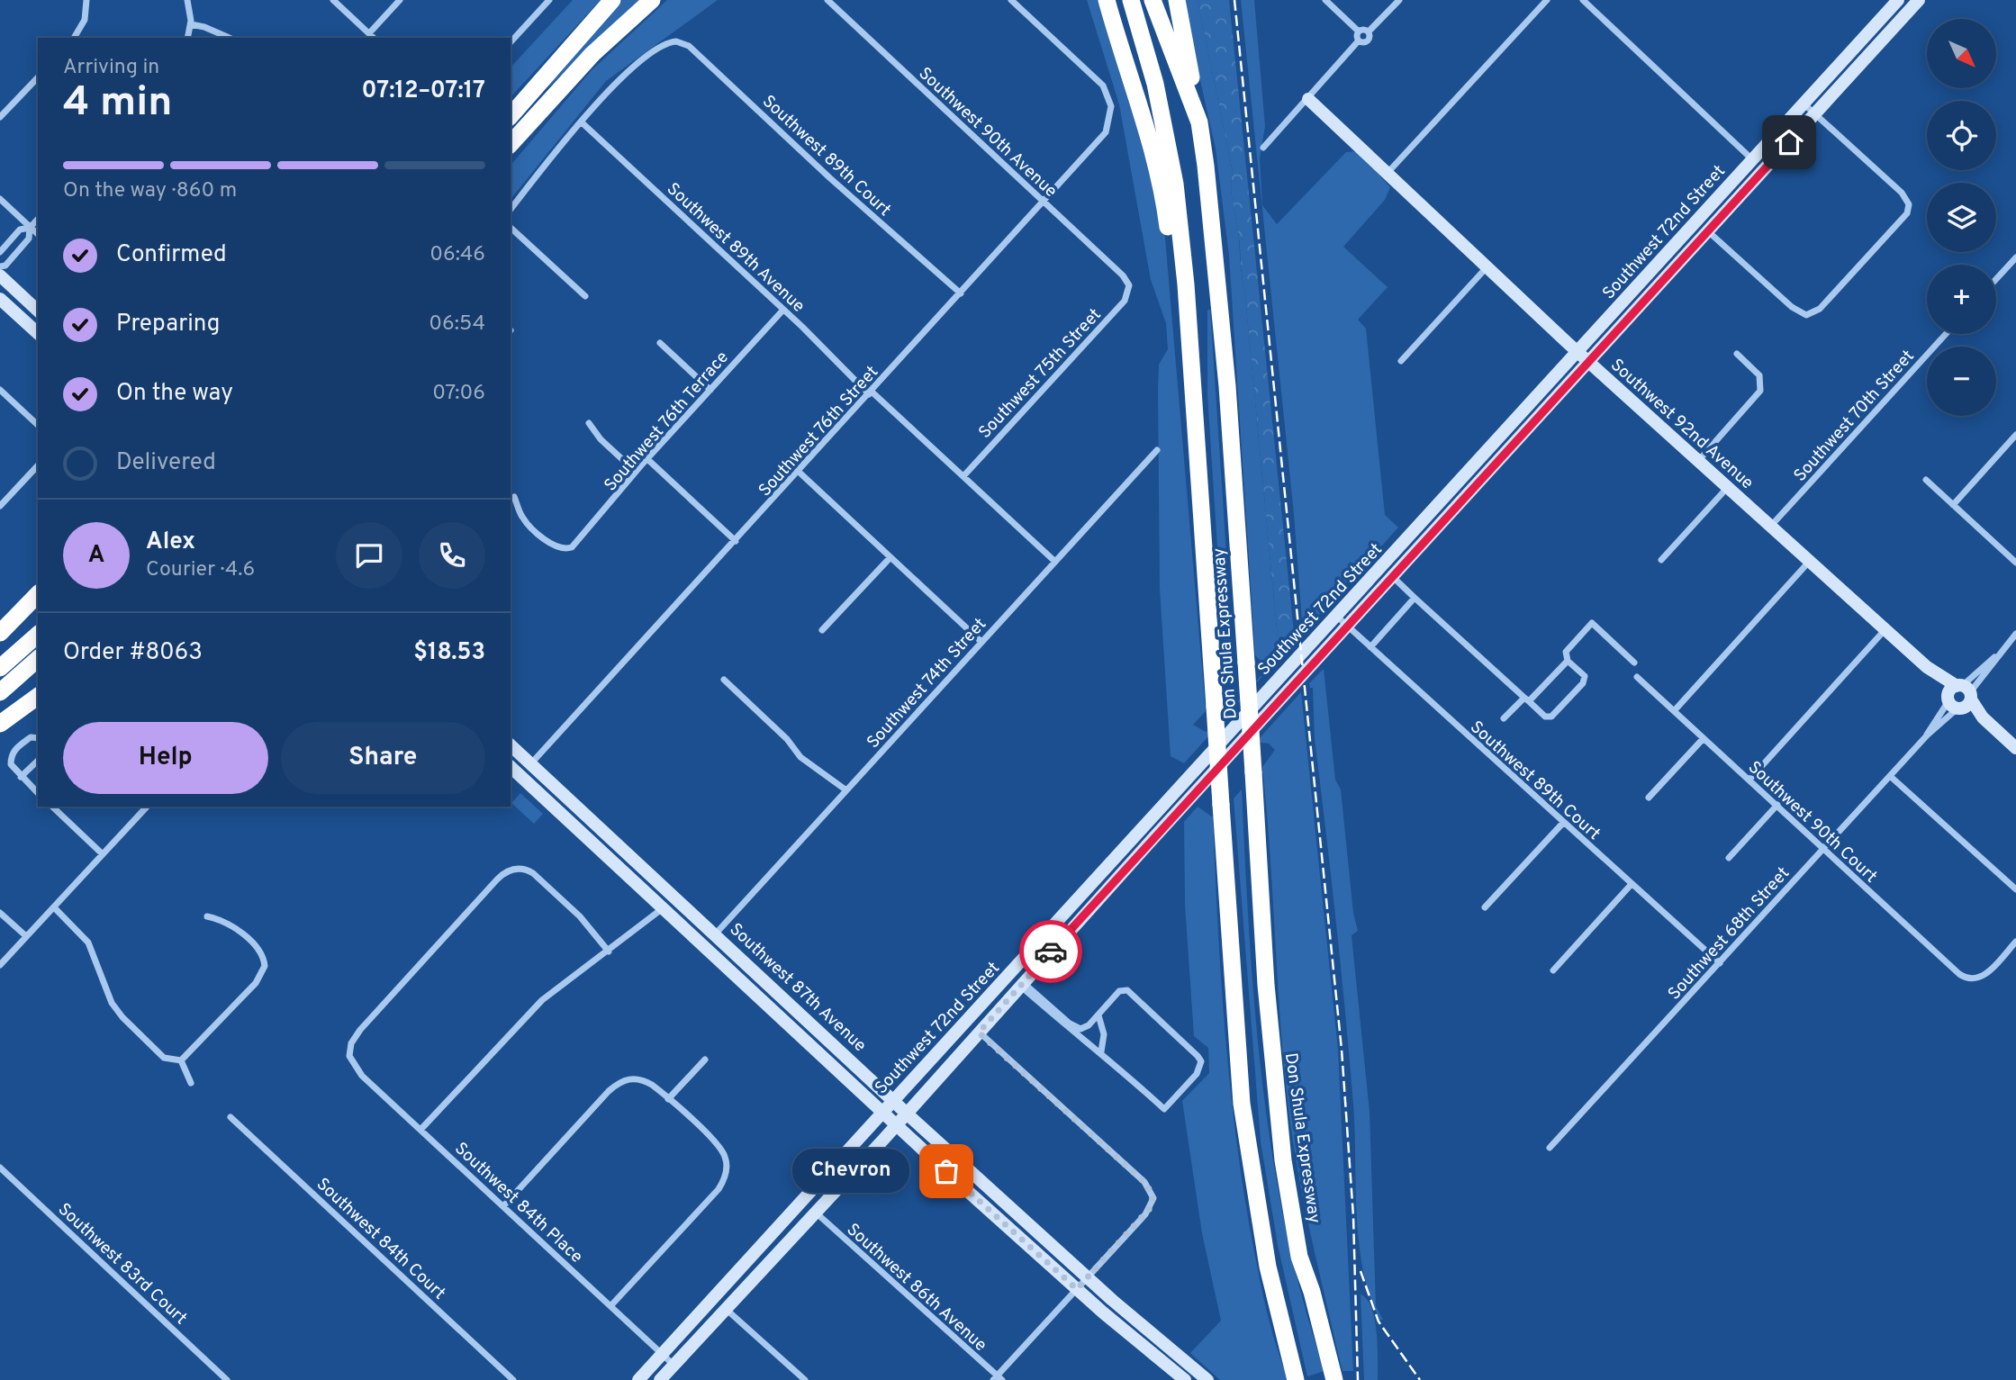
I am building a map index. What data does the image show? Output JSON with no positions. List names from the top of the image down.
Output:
{
  "streets": {
    "highway": ["Don Shula Expressway"],
    "main road": ["Southwest 72nd Street", "Southwest 92nd Avenue", "Southwest 87th Avenue"],
    "street": [
      "Southwest 90th Avenue",
      "Southwest 89th Court",
      "Southwest 89th Avenue",
      "Southwest 75th Street",
      "Southwest 70th Street",
      "Southwest 76th Terrace",
      "Southwest 76th Street",
      "Southwest 74th Street",
      "Southwest 90th Court",
      "Southwest 68th Street",
      "Southwest 84th Place",
      "Southwest 84th Court",
      "Southwest 83rd Court",
      "Southwest 86th Avenue"
    ]
  },
  "crossings": [
    ["Southwest 90th Avenue", "Southwest 75th Street"],
    ["Southwest 90th Avenue", "Southwest 76th Street"],
    ["Southwest 89th Court", "Southwest 72nd Street"],
    ["Southwest 89th Court", "Southwest 89th Avenue"],
    ["Southwest 89th Court", "Southwest 76th Street"],
    ["Southwest 89th Court", "Southwest 68th Street"],
    ["Southwest 72nd Street", "Southwest 92nd Avenue"],
    ["Southwest 72nd Street", "Southwest 87th Avenue"],
    ["Southwest 72nd Street", "Southwest 84th Place"],
    ["Southwest 72nd Street", "Southwest 86th Avenue"],
    ["Southwest 89th Avenue", "Southwest 75th Street"],
    ["Southwest 89th Avenue", "Southwest 76th Terrace"],
    ["Southwest 89th Avenue", "Southwest 76th Street"],
    ["Southwest 89th Avenue", "Southwest 74th Street"],
    ["Southwest 70th Street", "Southwest 92nd Avenue"],
    ["Southwest 92nd Avenue", "Southwest 68th Street"],
    ["Southwest 76th Street", "Southwest 87th Avenue"],
    ["Southwest 74th Street", "Southwest 87th Avenue"],
    ["Southwest 90th Court", "Southwest 68th Street"]
  ],
  "places": ["Chevron"],
  "north": "bottom right",
  "page": {
    "map_buttons": ["+", "−"],
    "heading": ["4 min", "Arriving in", "07:12–07:17"],
    "panel": [
      "Alex",
      "Courier · 4.6",
      "Order #8063",
      "$18.53"
    ],
    "bar": "On the way · 860 m",
    "list": [
      ["Confirmed", "06:46"],
      ["Preparing", "06:54"],
      ["On the way", "07:06"],
      "Delivered"
    ],
    "round": "A",
    "buttons": ["Help", "Share"],
    "bubble": "Chevron"
  }
}
